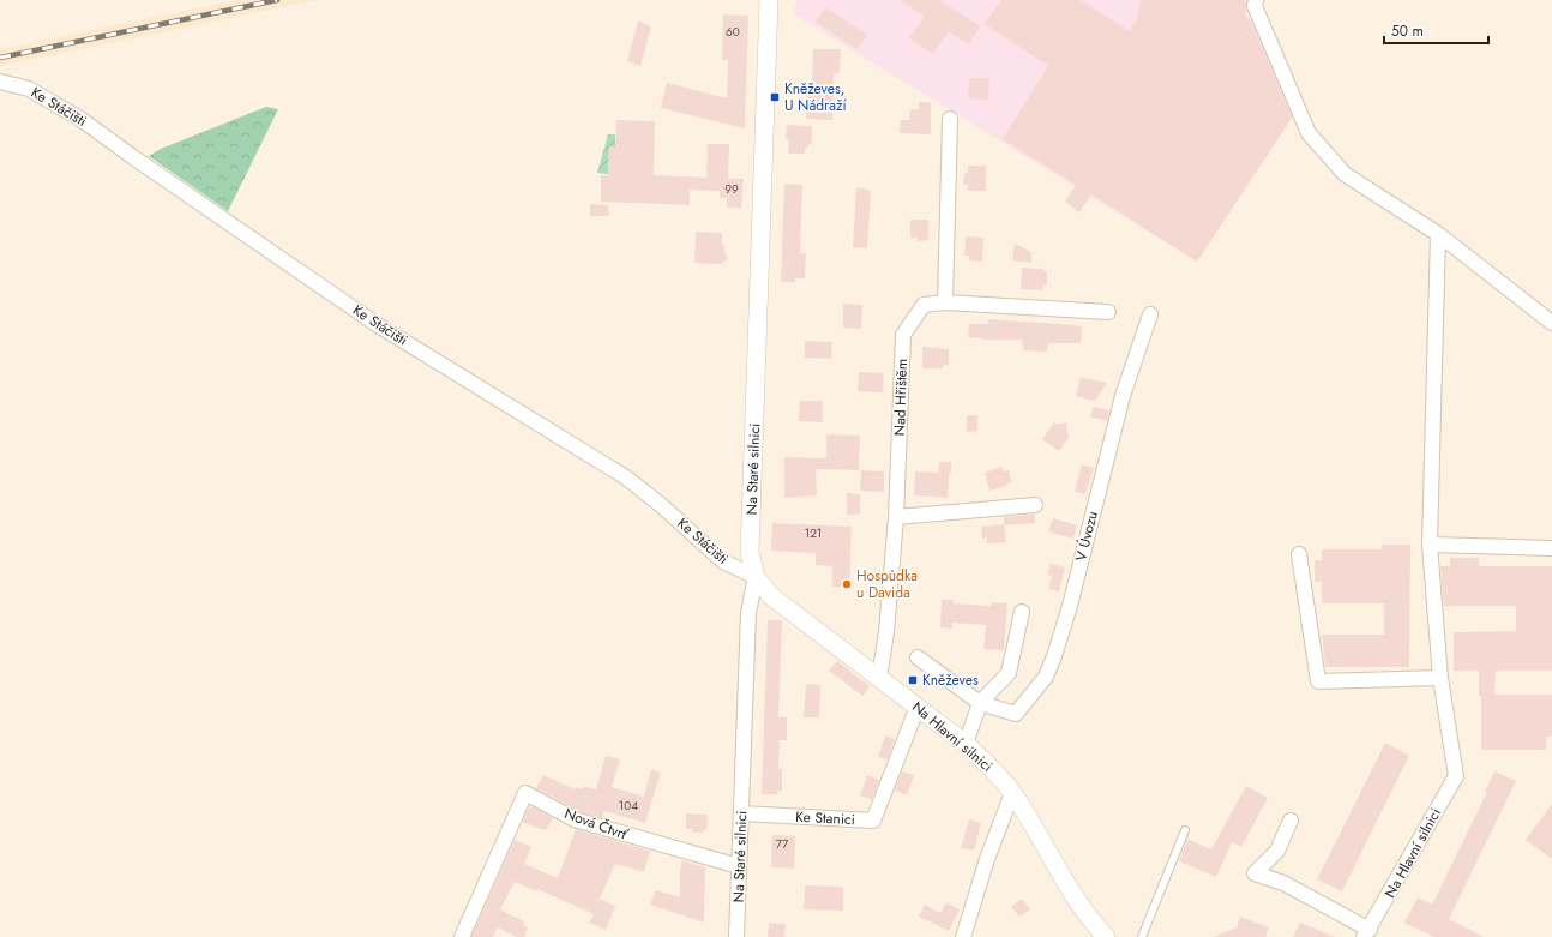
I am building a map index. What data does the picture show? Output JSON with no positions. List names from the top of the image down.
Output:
{
  "streets": {
    "street": [
      "Ke Stáčišti",
      "Nad Hřištěm",
      "Na Staré silnici",
      "V Úvozu",
      "Na Hlavní silnici",
      "Ke Stanici",
      "Nová Čtvrť"
    ]
  },
  "crossings": [
    ["Ke Stáčišti", "Na Staré silnici"],
    ["Ke Stáčišti", "Na Hlavní silnici"],
    ["Nad Hřištěm", "Na Hlavní silnici"],
    ["Na Staré silnici", "Na Hlavní silnici"],
    ["Na Staré silnici", "Ke Stanici"],
    ["Na Staré silnici", "Nová Čtvrť"],
    ["Na Hlavní silnici", "Ke Stanici"]
  ],
  "places": {
    "transit": ["Kněževes, U Nádraží", "Kněževes"],
    "other": ["Hospůdka u Davida"]
  },
  "house_numbers": [
    "60",
    "99",
    "121",
    "104",
    "77"
  ],
  "scale_bar": "50 m"
}
